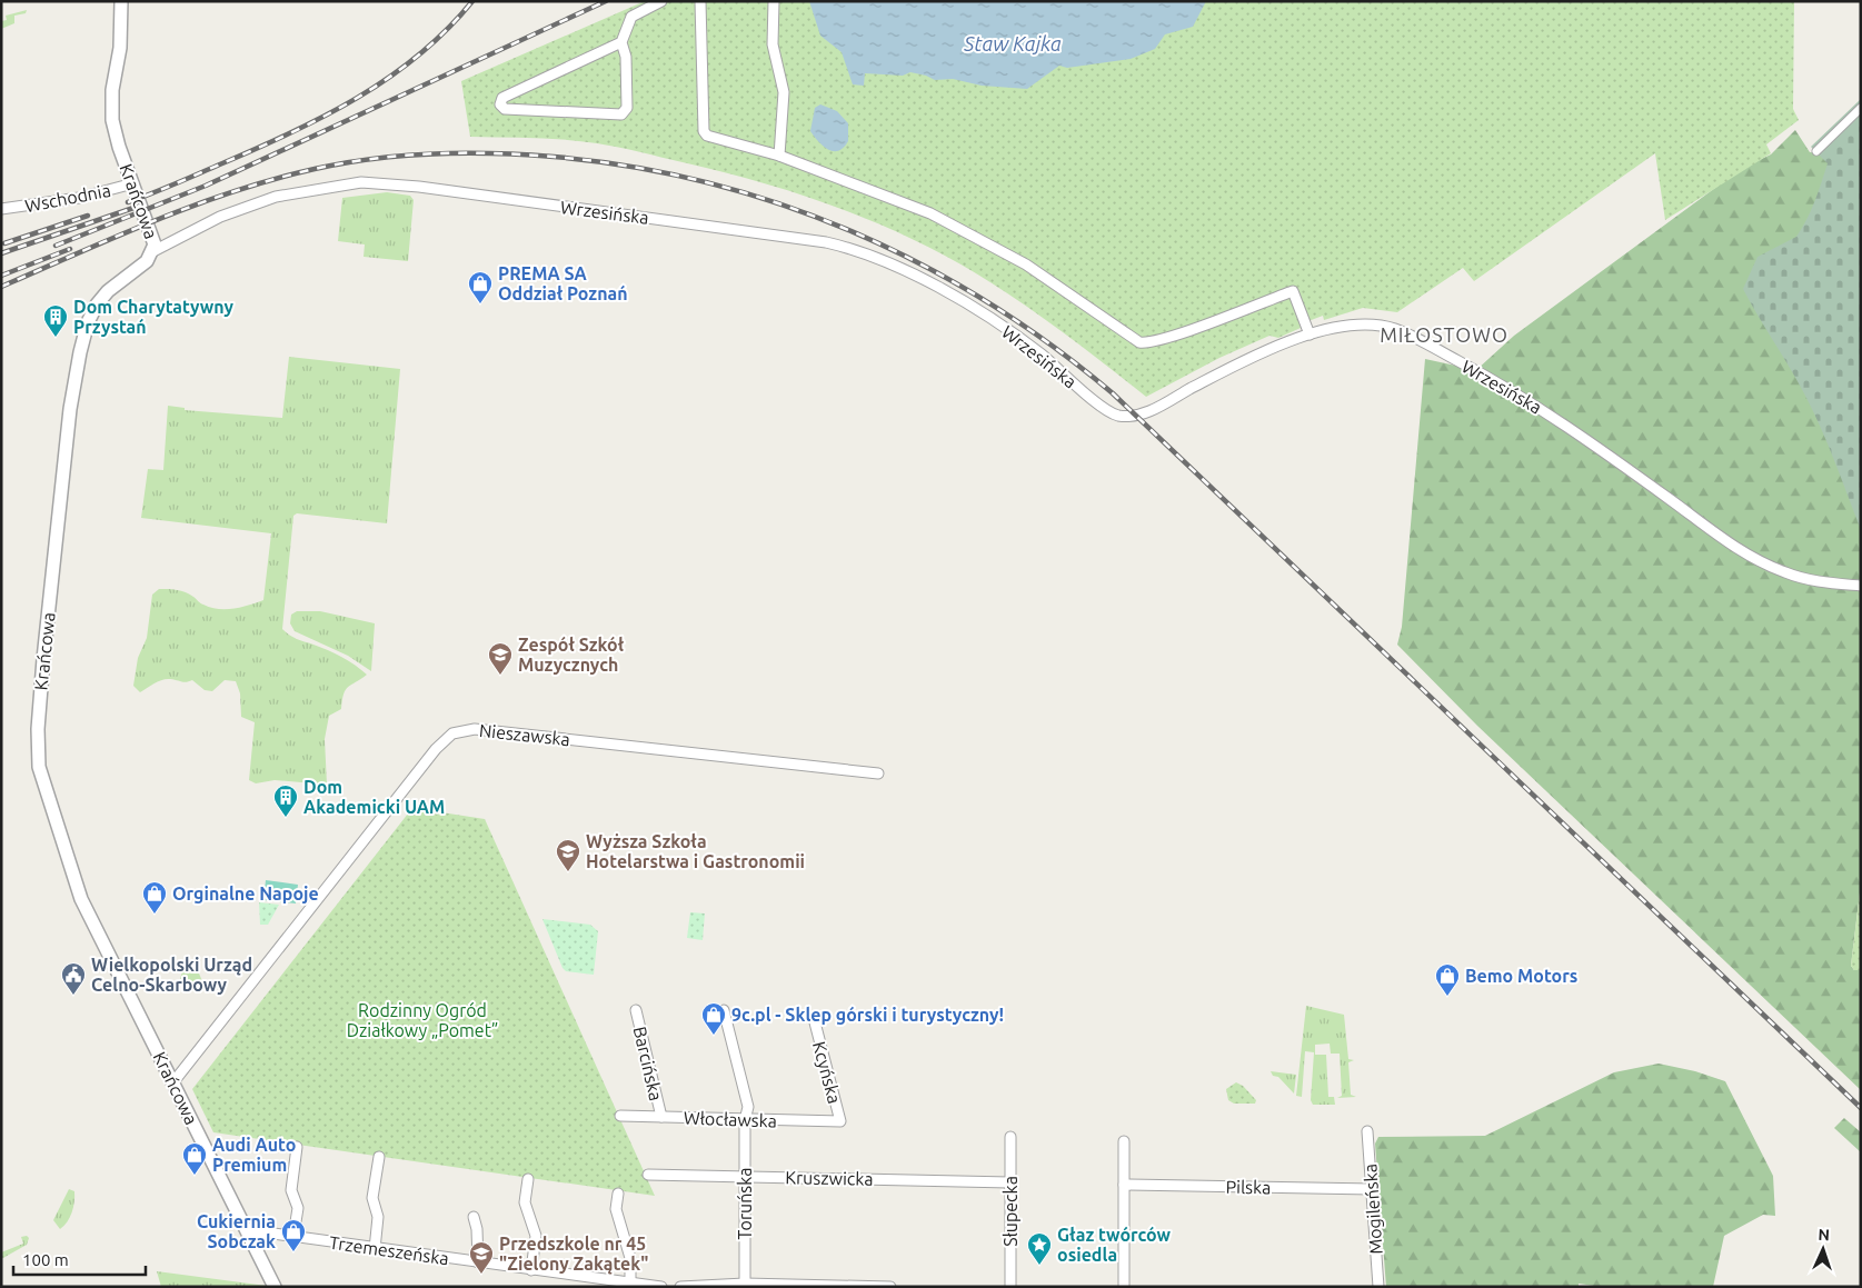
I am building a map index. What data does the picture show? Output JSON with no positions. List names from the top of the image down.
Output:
{
  "streets": {
    "street": [
      "Wschodnia",
      "Krańcowa",
      "Wrzesińska",
      "Nieszawska",
      "Barcińska",
      "Kcyńska",
      "Włocławska",
      "Kruszwicka",
      "Pilska",
      "Toruńska",
      "Mogileńska",
      "Słupecka",
      "Trzemeszeńska"
    ]
  },
  "crossings": [
    ["Wschodnia", "Krańcowa"],
    ["Krańcowa", "Wrzesińska"],
    ["Krańcowa", "Nieszawska"],
    ["Krańcowa", "Trzemeszeńska"],
    ["Barcińska", "Włocławska"],
    ["Kcyńska", "Włocławska"],
    ["Włocławska", "Toruńska"],
    ["Kruszwicka", "Toruńska"],
    ["Kruszwicka", "Słupecka"],
    ["Pilska", "Mogileńska"]
  ],
  "districts": ["MIŁOSTOWO"],
  "water": ["Staw Kajka"],
  "parks": ["Rodzinny Ogród Działkowy „Pomet”"],
  "places": {
    "shop": [
      "PREMA SA Oddział Poznań",
      "Orginalne Napoje",
      "Bemo Motors",
      "9c.pl - Sklep górski i turystyczny!",
      "Audi Auto Premium",
      "Cukiernia Sobczak"
    ],
    "building": ["Dom Charytatywny Przystań", "Dom Akademicki UAM"],
    "school or university": ["Zespół Szkół Muzycznych", "Wyższa Szkoła Hotelarstwa i Gastronomii", "Przedszkole nr 45 \"Zielony Zakątek\""],
    "public building": ["Wielkopolski Urząd Celno-Skarbowy"],
    "place": ["Głaz twórców osiedla"]
  },
  "scale_bar": "100 m",
  "north": "top"
}
